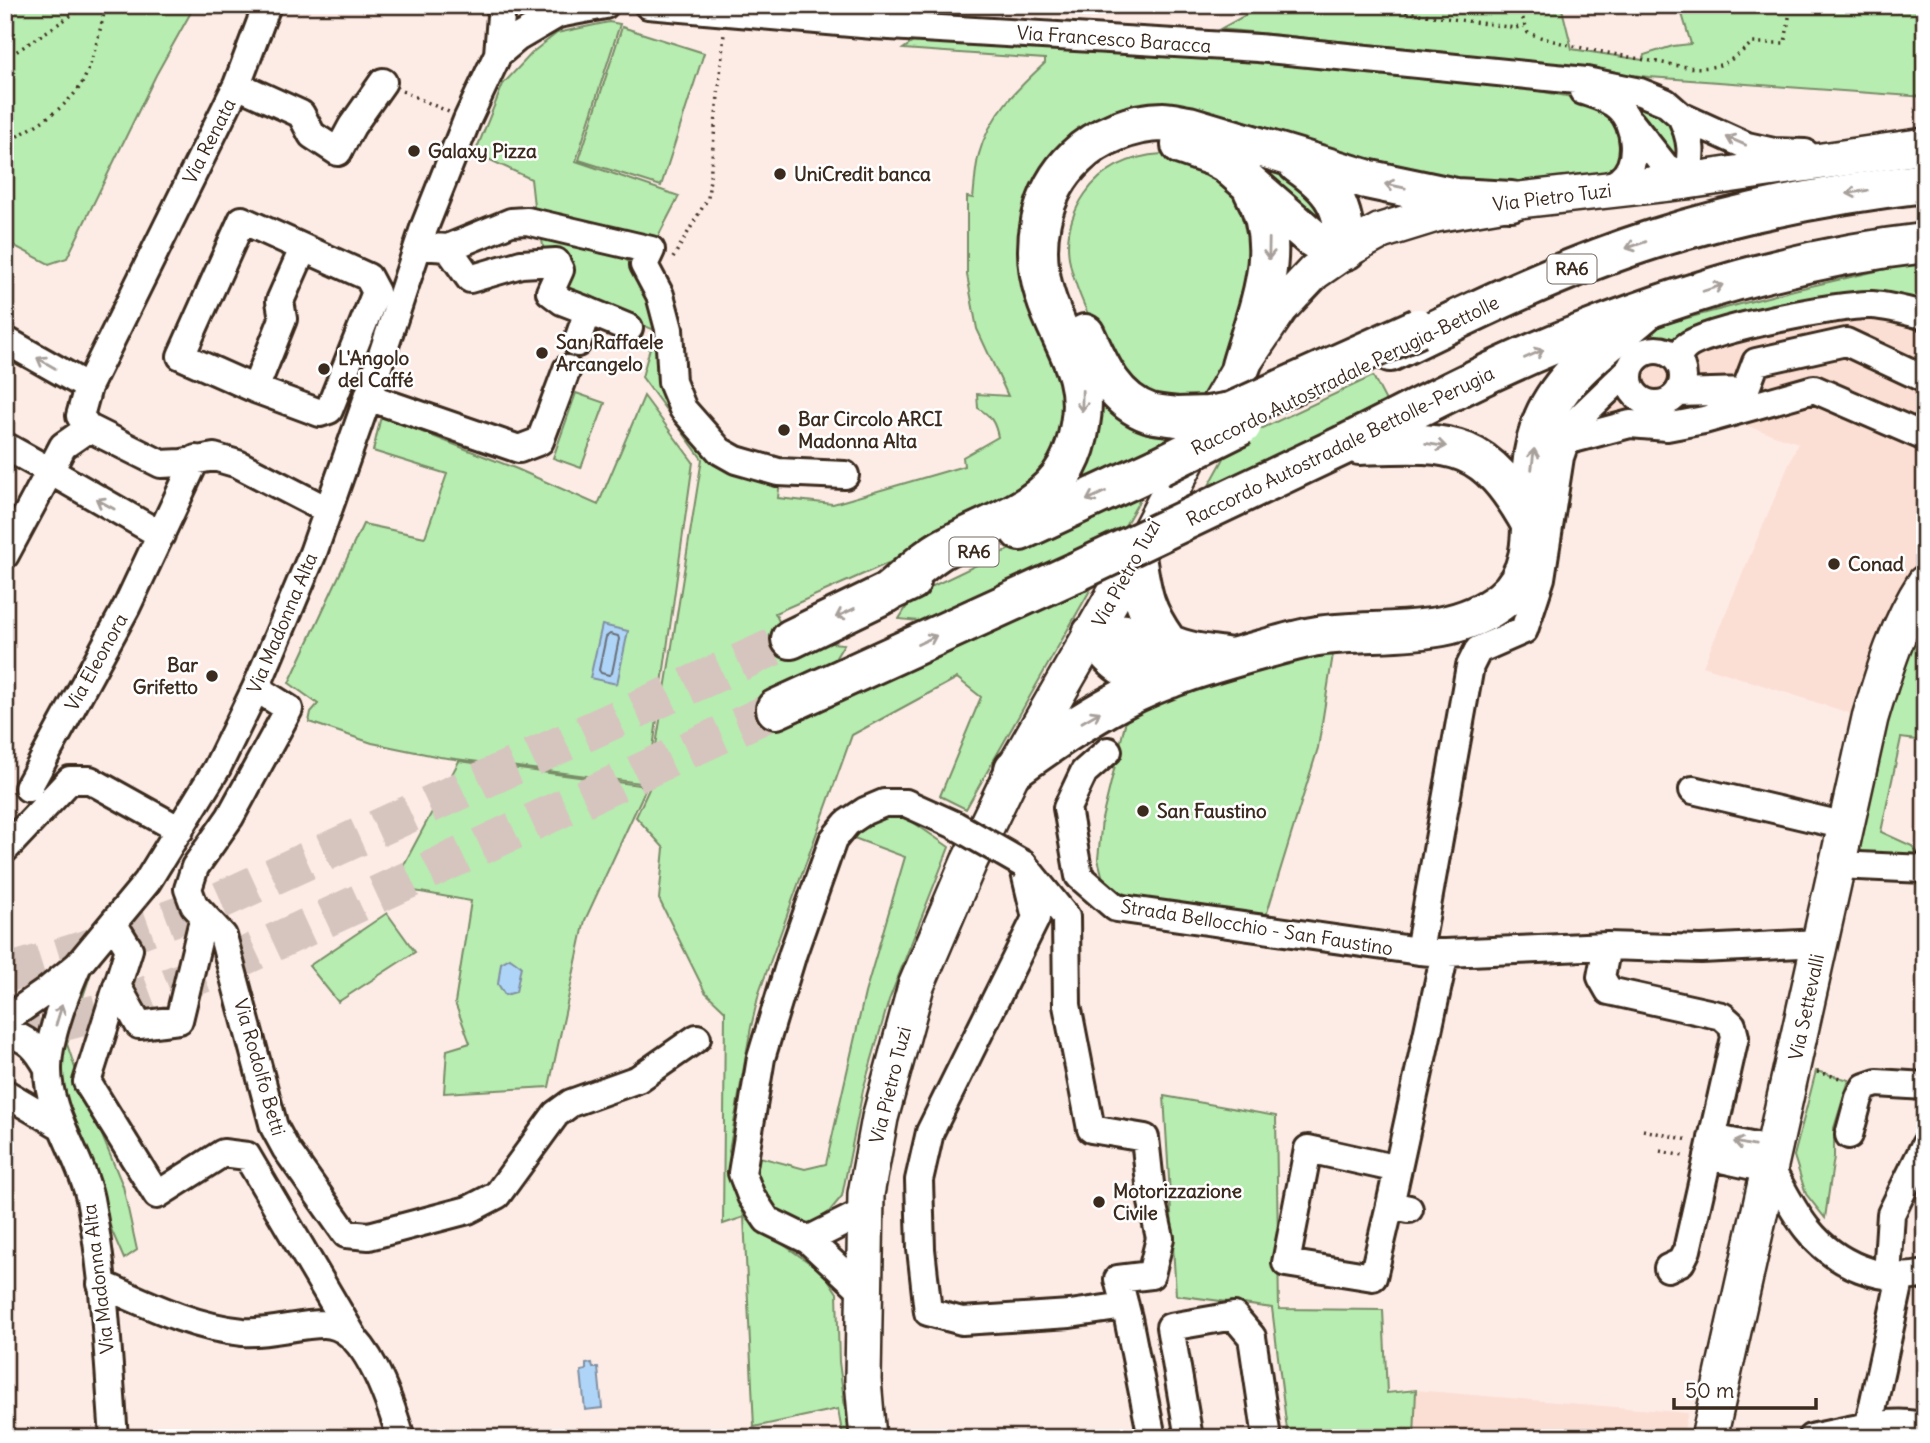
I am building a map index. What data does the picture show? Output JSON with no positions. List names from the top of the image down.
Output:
{
  "streets": {
    "highway": ["RA6", "Raccordo Autostradale Perugia-Bettolle", "Raccordo Autostradale Bettolle-Perugia"],
    "main road": ["Via Pietro Tuzi", "Via Settevalli"],
    "street": [
      "Via Francesco Baracca",
      "Via Renata",
      "Via Madonna Alta",
      "Via Eleonora",
      "Strada Bellocchio - San Faustino",
      "Via Rodolfo Betti"
    ]
  },
  "crossings": [
    ["Via Madonna Alta", "Via Rodolfo Betti"],
    ["Strada Bellocchio - San Faustino", "Via Settevalli"]
  ],
  "places": [
    "Galaxy Pizza",
    "UniCredit banca",
    "San Raffaele Arcangelo",
    "L'Angolo del Caffé",
    "Bar Circolo ARCI Madonna Alta",
    "Conad",
    "Bar Grifetto",
    "San Faustino",
    "Motorizzazione Civile"
  ],
  "scale_bar": "50 m"
}
